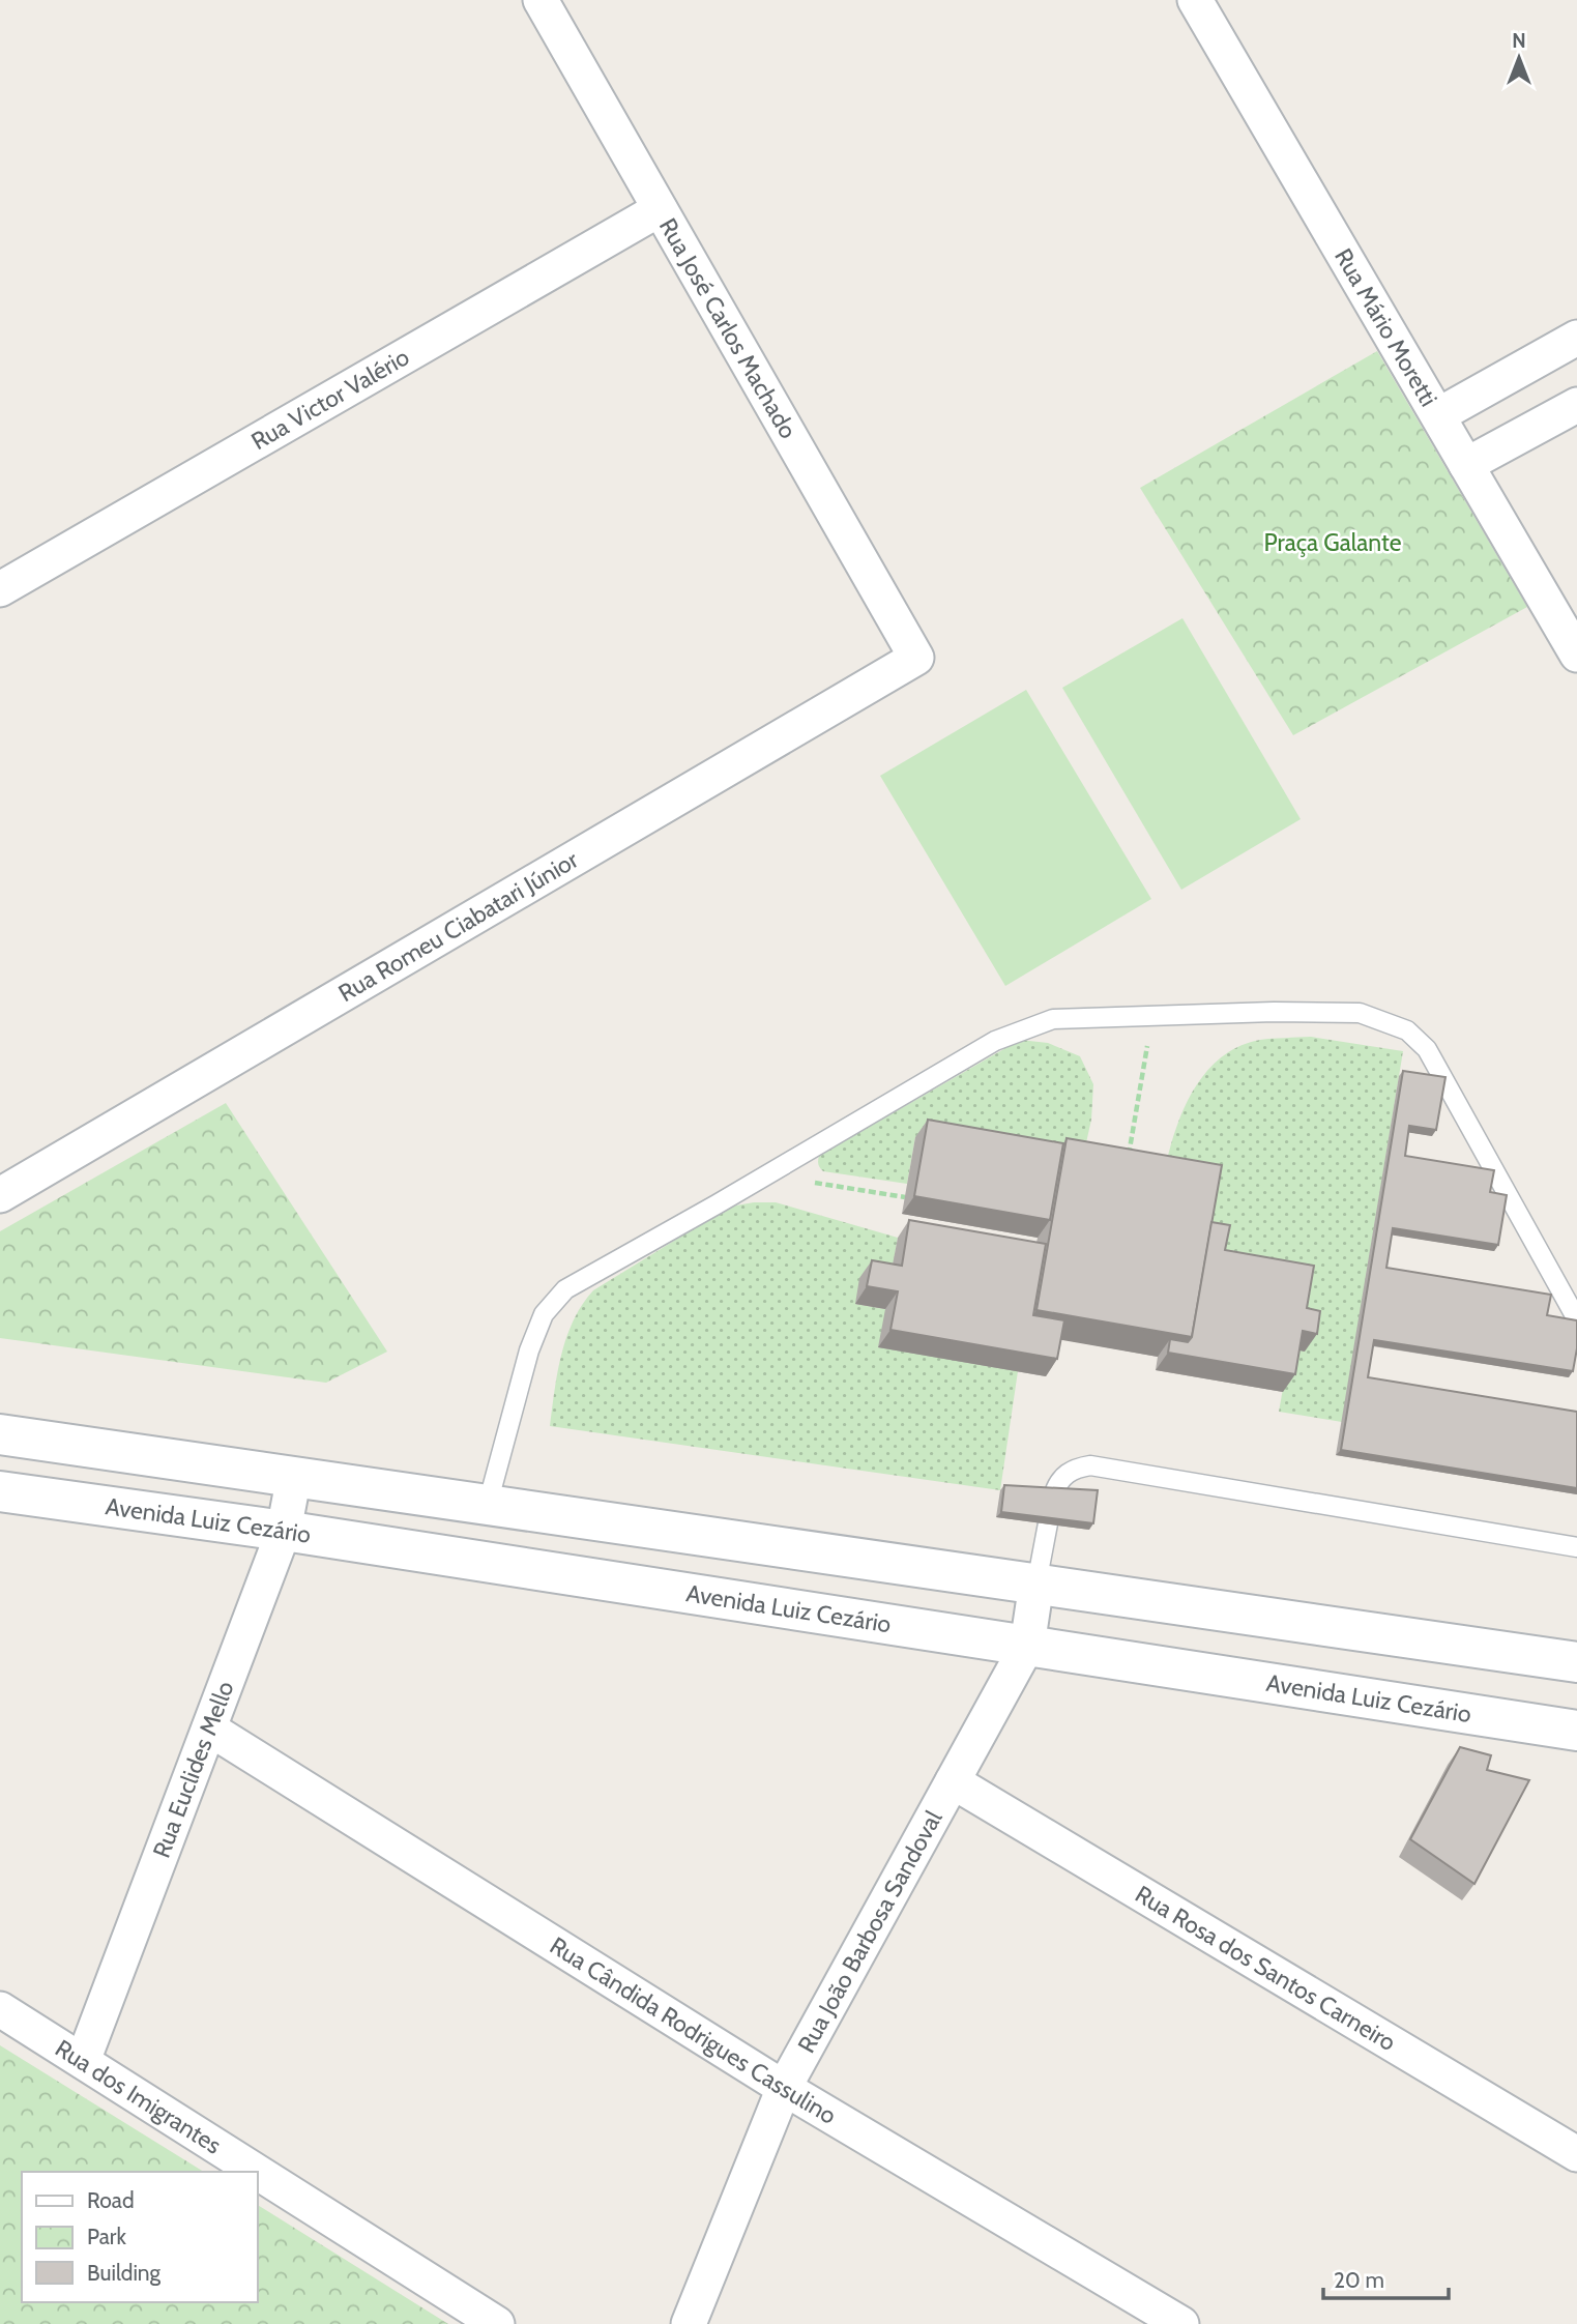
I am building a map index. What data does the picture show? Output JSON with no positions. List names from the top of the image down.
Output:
{
  "streets": {
    "street": [
      "Rua Mário Moretti",
      "Rua José Carlos Machado",
      "Rua Victor Valério",
      "Rua Romeu Ciabatari Júnior",
      "Avenida Luiz Cezário",
      "Rua Euclides Mello",
      "Rua João Barbosa Sandoval",
      "Rua Rosa dos Santos Carneiro",
      "Rua Cândida Rodrigues Cassulino",
      "Rua dos Imigrantes"
    ]
  },
  "crossings": [
    ["Rua José Carlos Machado", "Rua Victor Valério"],
    ["Rua José Carlos Machado", "Rua Romeu Ciabatari Júnior"],
    ["Avenida Luiz Cezário", "Rua Euclides Mello"],
    ["Avenida Luiz Cezário", "Rua João Barbosa Sandoval"],
    ["Rua Euclides Mello", "Rua Cândida Rodrigues Cassulino"],
    ["Rua Euclides Mello", "Rua dos Imigrantes"],
    ["Rua João Barbosa Sandoval", "Rua Rosa dos Santos Carneiro"],
    ["Rua João Barbosa Sandoval", "Rua Cândida Rodrigues Cassulino"]
  ],
  "parks": ["Praça Galante"],
  "legend": ["Road", "Park", "Building"],
  "scale_bar": "20 m",
  "north": "top"
}
